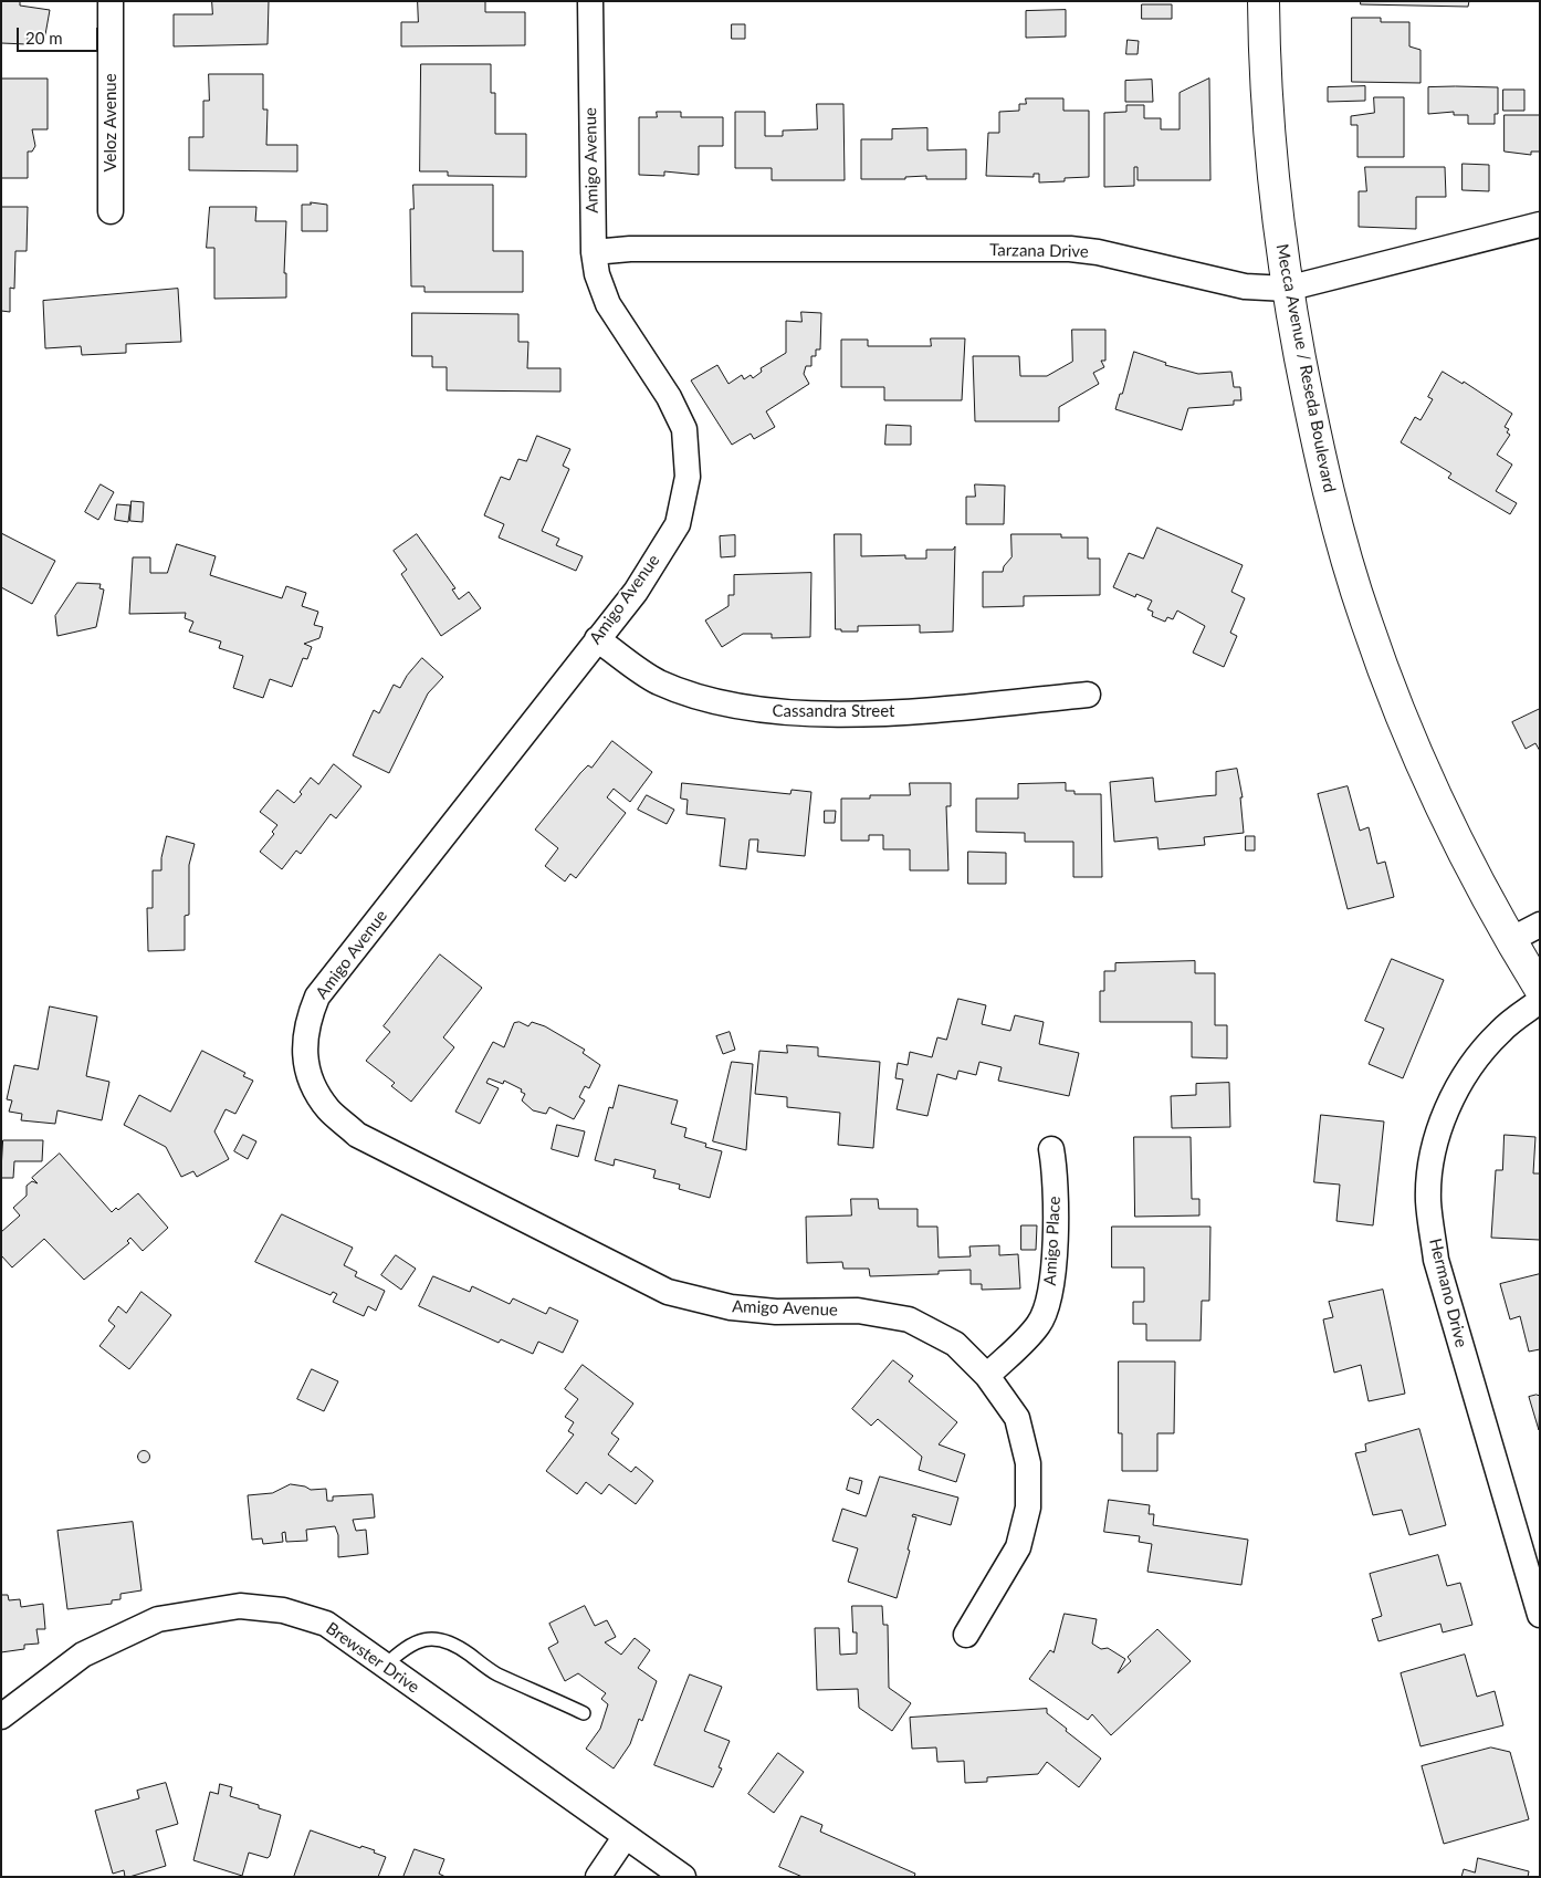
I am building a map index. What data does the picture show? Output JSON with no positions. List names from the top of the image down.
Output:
{
  "streets": {
    "main road": ["Mecca Avenue / Reseda Boulevard"],
    "street": [
      "Veloz Avenue",
      "Amigo Avenue",
      "Tarzana Drive",
      "Cassandra Street",
      "Amigo Place",
      "Hermano Drive",
      "Brewster Drive"
    ]
  },
  "crossings": [
    ["Amigo Avenue", "Tarzana Drive"],
    ["Amigo Avenue", "Cassandra Street"],
    ["Amigo Avenue", "Amigo Place"],
    ["Tarzana Drive", "Mecca Avenue / Reseda Boulevard"]
  ],
  "scale_bar": "20 m"
}
